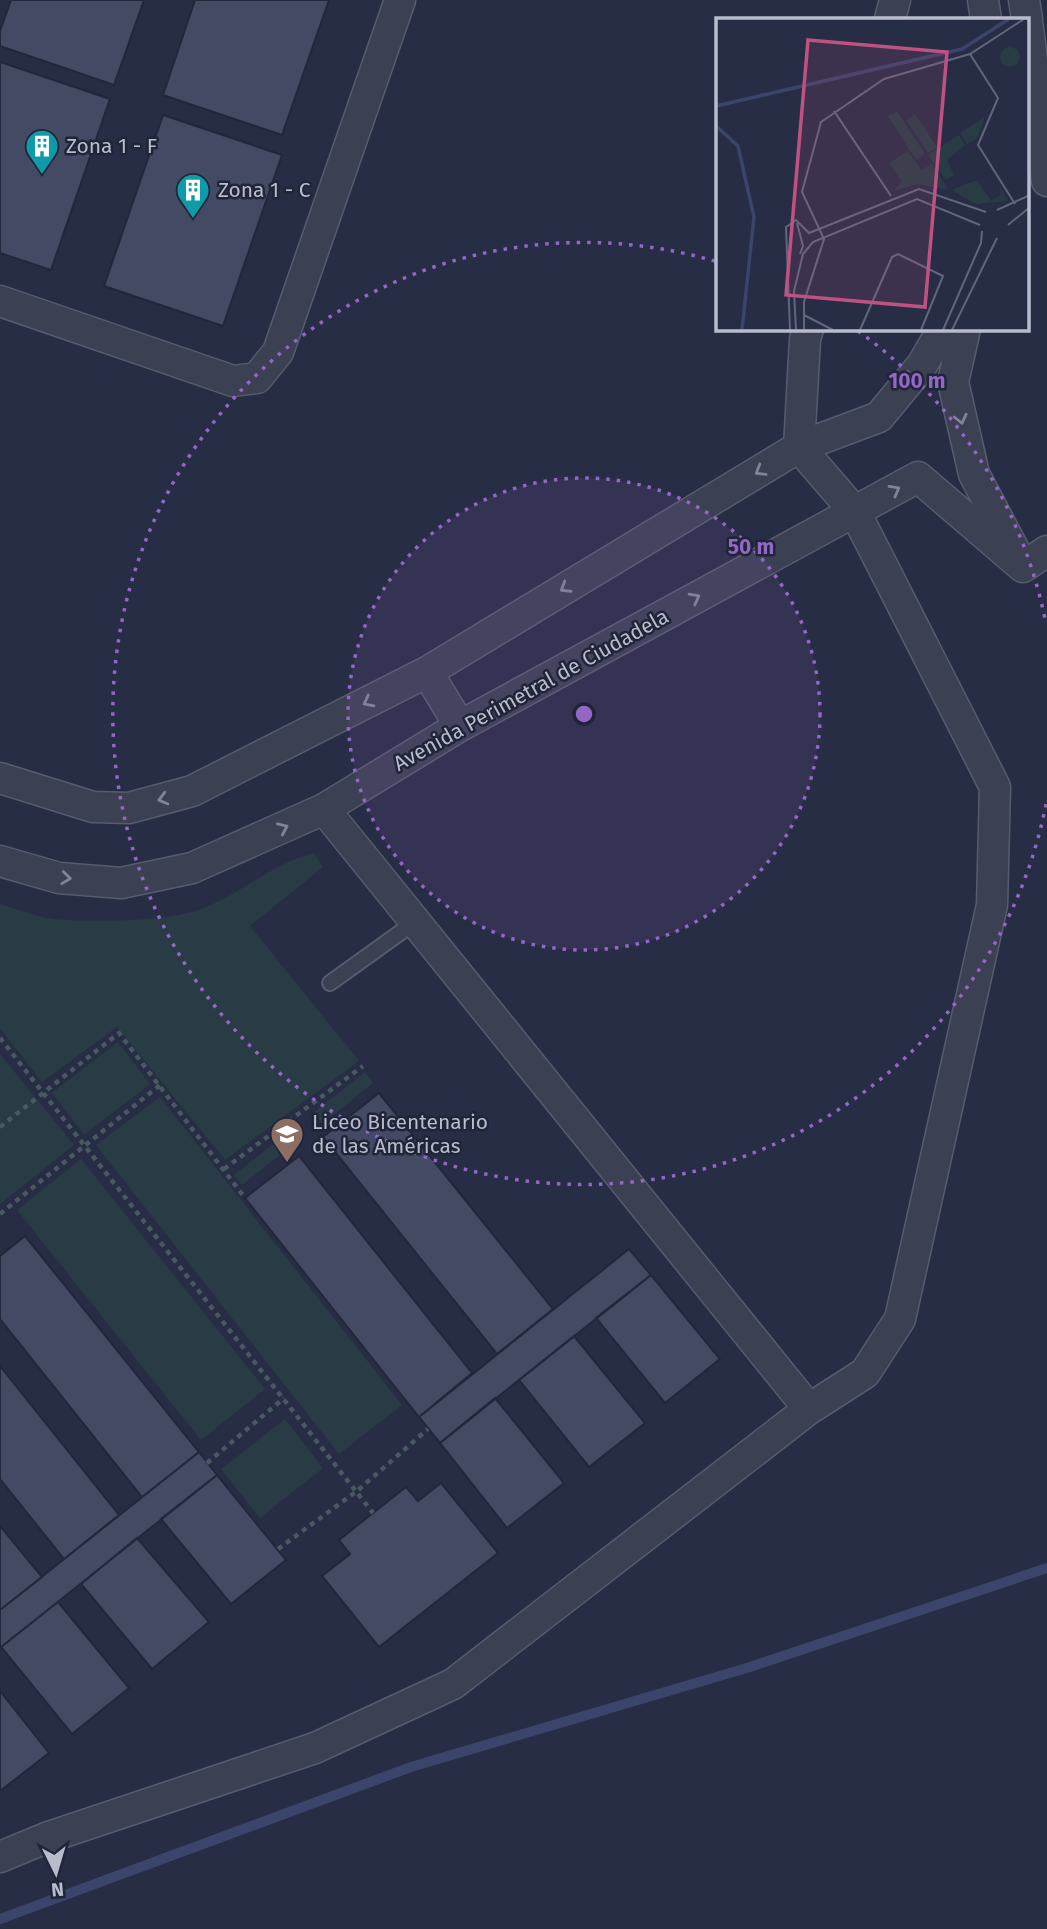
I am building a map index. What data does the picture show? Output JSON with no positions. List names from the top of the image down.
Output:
{
  "streets": {
    "street": ["Avenida Perimetral de Ciudadela"]
  },
  "places": {
    "building": ["Zona 1 - F", "Zona 1 - C"],
    "school or university": ["Liceo Bicentenario de las Américas"]
  },
  "north": "bottom",
  "rings": ["100 m", "50 m"]
}
